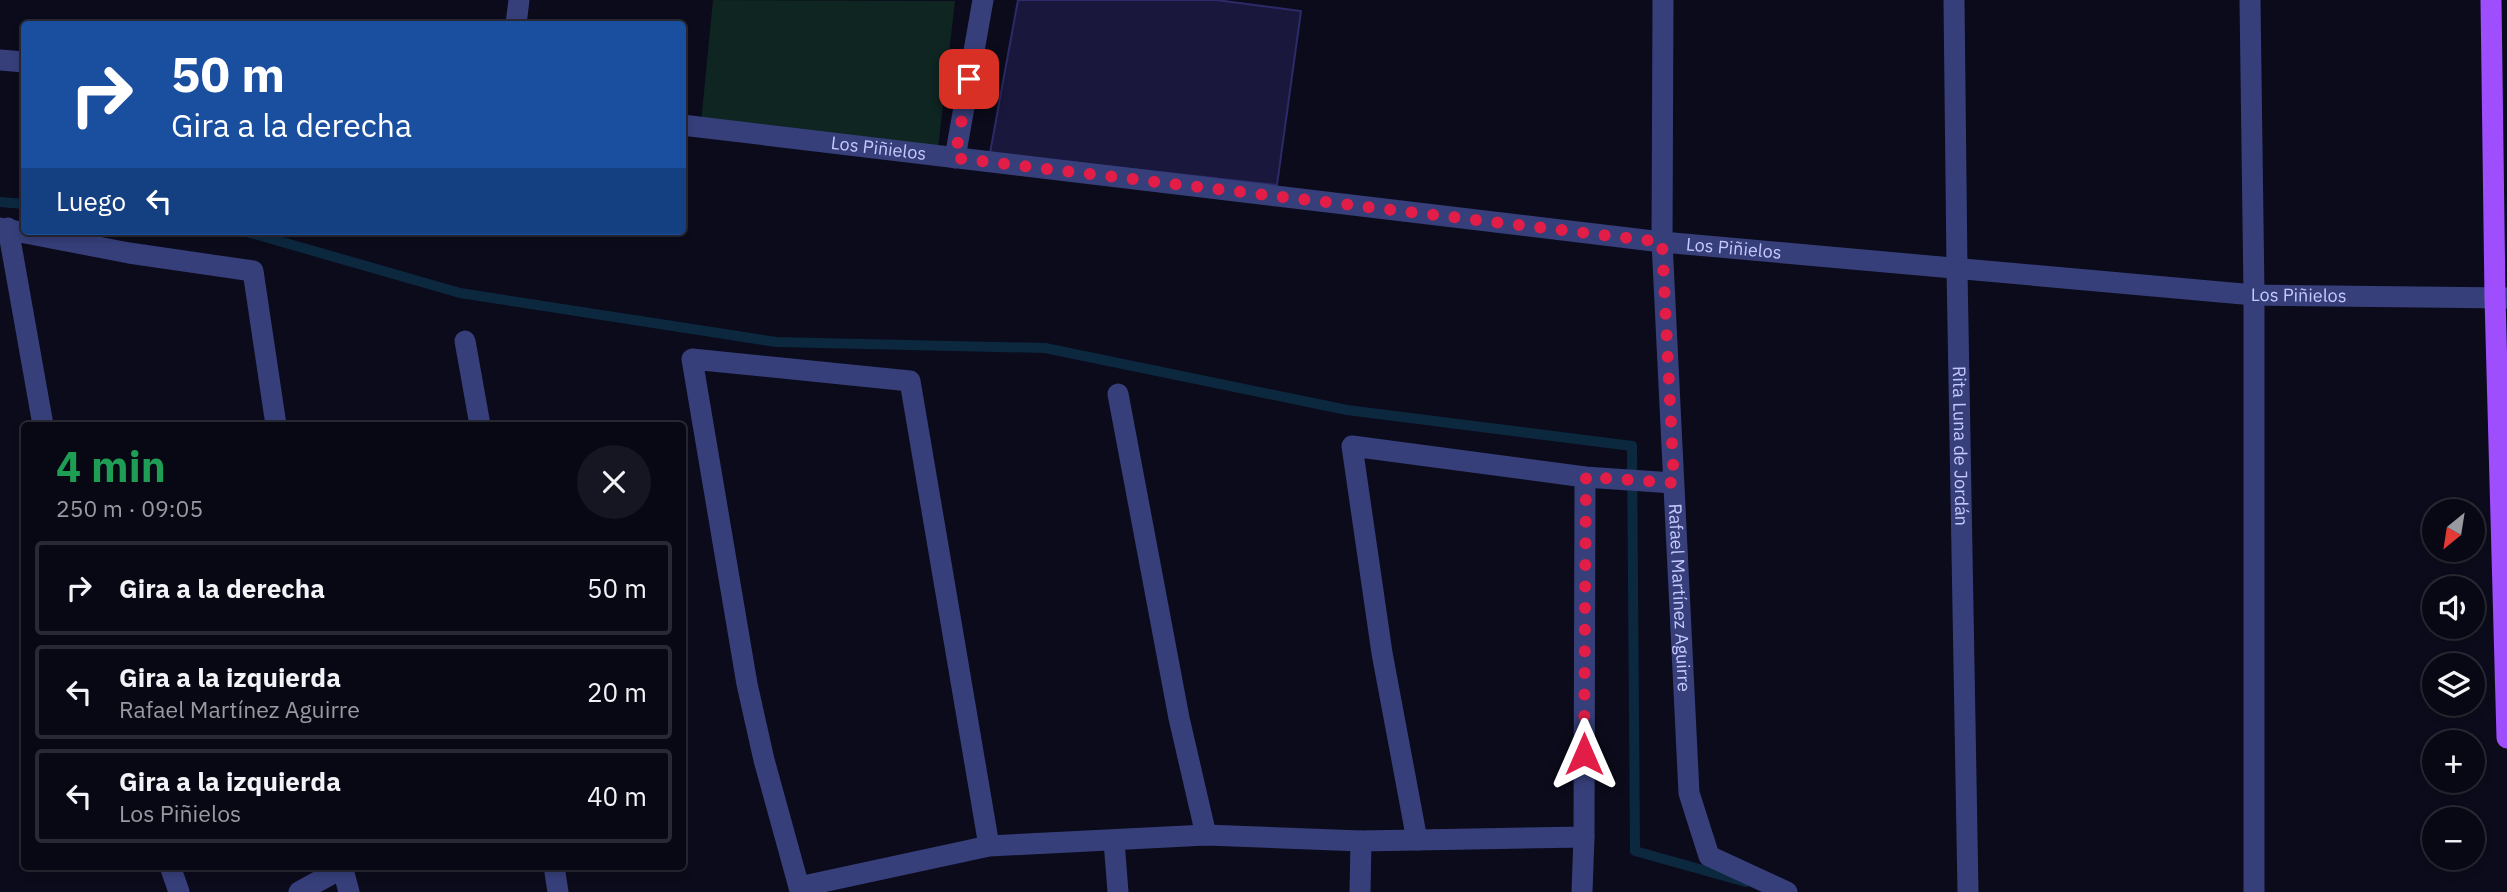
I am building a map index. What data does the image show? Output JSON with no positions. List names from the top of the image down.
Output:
{
  "streets": {
    "street": ["Los Piñielos", "Rita Luna de Jordán", "Rafael Martínez Aguirre"]
  },
  "crossings": [
    ["Los Piñielos", "Rita Luna de Jordán"],
    ["Los Piñielos", "Rafael Martínez Aguirre"]
  ],
  "north": "bottom left",
  "page": {
    "turn": ["50 m", "Gira a la derecha"],
    "then": "Luego",
    "heading": ["4 min", "250 m · 09:05"],
    "map_buttons": ["+", "−"],
    "list": [
      {
        "name": "Gira a la derecha",
        "value": "50 m"
      },
      {
        "name": "Gira a la izquierda",
        "note": "Rafael Martínez Aguirre",
        "value": "20 m"
      },
      {
        "name": "Gira a la izquierda",
        "note": "Los Piñielos",
        "value": "40 m"
      }
    ]
  }
}
